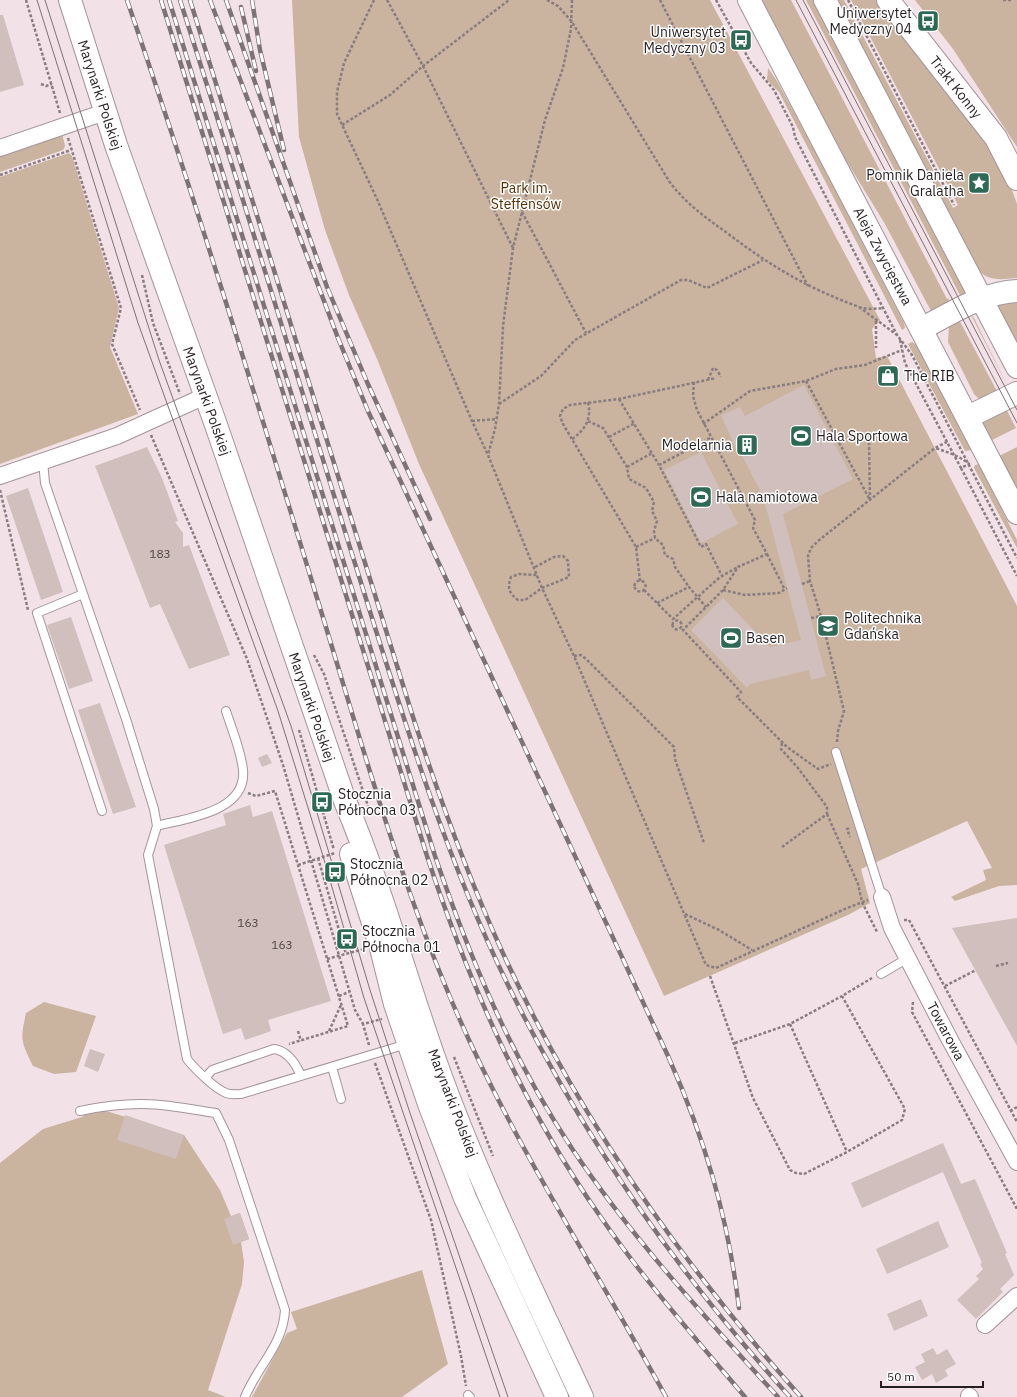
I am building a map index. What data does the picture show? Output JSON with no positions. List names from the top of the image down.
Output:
{
  "streets": {
    "main road": ["Trakt Konny", "Marynarki Polskiej", "Aleja Zwycięstwa"],
    "street": ["Towarowa"]
  },
  "parks": ["Park im. Steffensów"],
  "places": {
    "bus stop": [
      "Uniwersytet Medyczny 04",
      "Uniwersytet Medyczny 03",
      "Stocznia Północna 03",
      "Stocznia Północna 02",
      "Stocznia Północna 01"
    ],
    "place": ["Pomnik Daniela Gralatha"],
    "shop": ["The RIB"],
    "sports": ["Hala Sportowa", "Hala namiotowa", "Basen"],
    "building": ["Modelarnia"],
    "school or university": ["Politechnika Gdańska"]
  },
  "house_numbers": ["183", "163", "163"],
  "scale_bar": "50 m"
}
